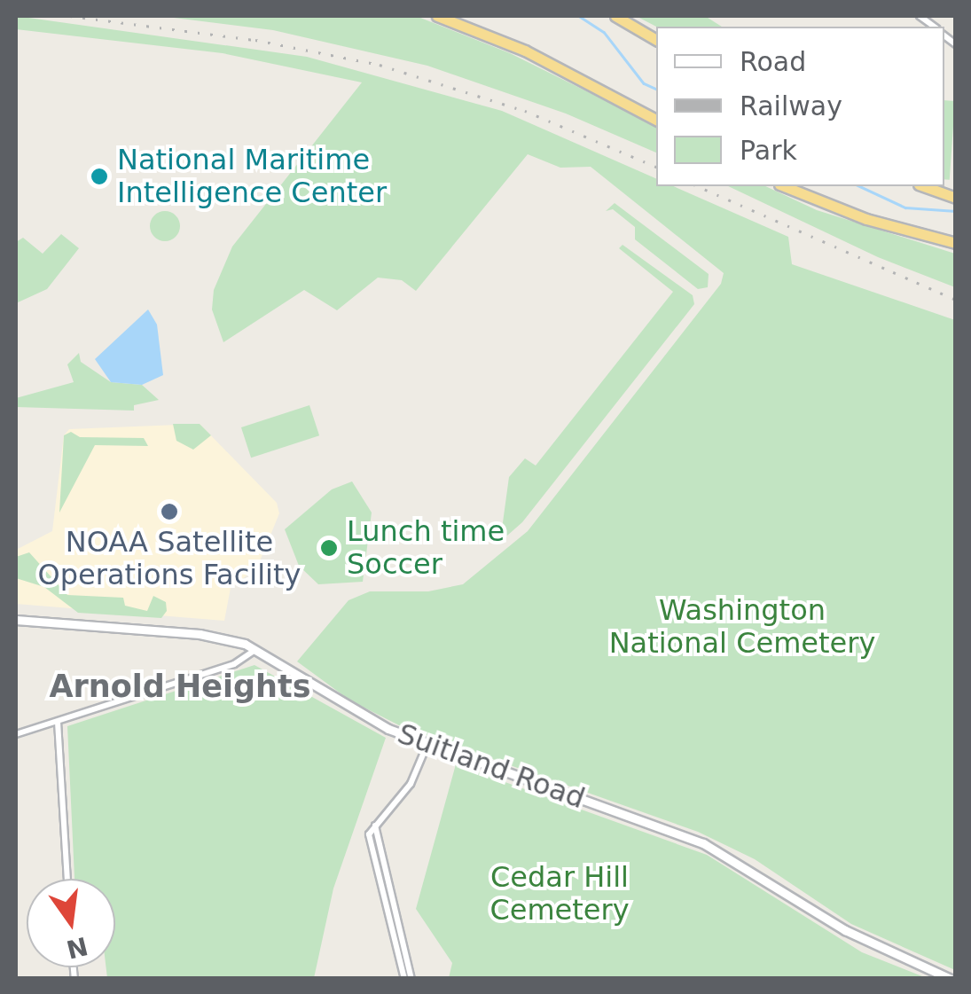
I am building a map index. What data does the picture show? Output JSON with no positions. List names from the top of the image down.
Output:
{
  "streets": {
    "main road": ["Suitland Road"]
  },
  "districts": ["Arnold Heights"],
  "parks": ["Washington National Cemetery", "Cedar Hill Cemetery"],
  "places": ["National Maritime Intelligence Center", "NOAA Satellite Operations Facility", "Lunch time Soccer"],
  "legend": ["Road", "Railway", "Park"],
  "north": "bottom"
}
